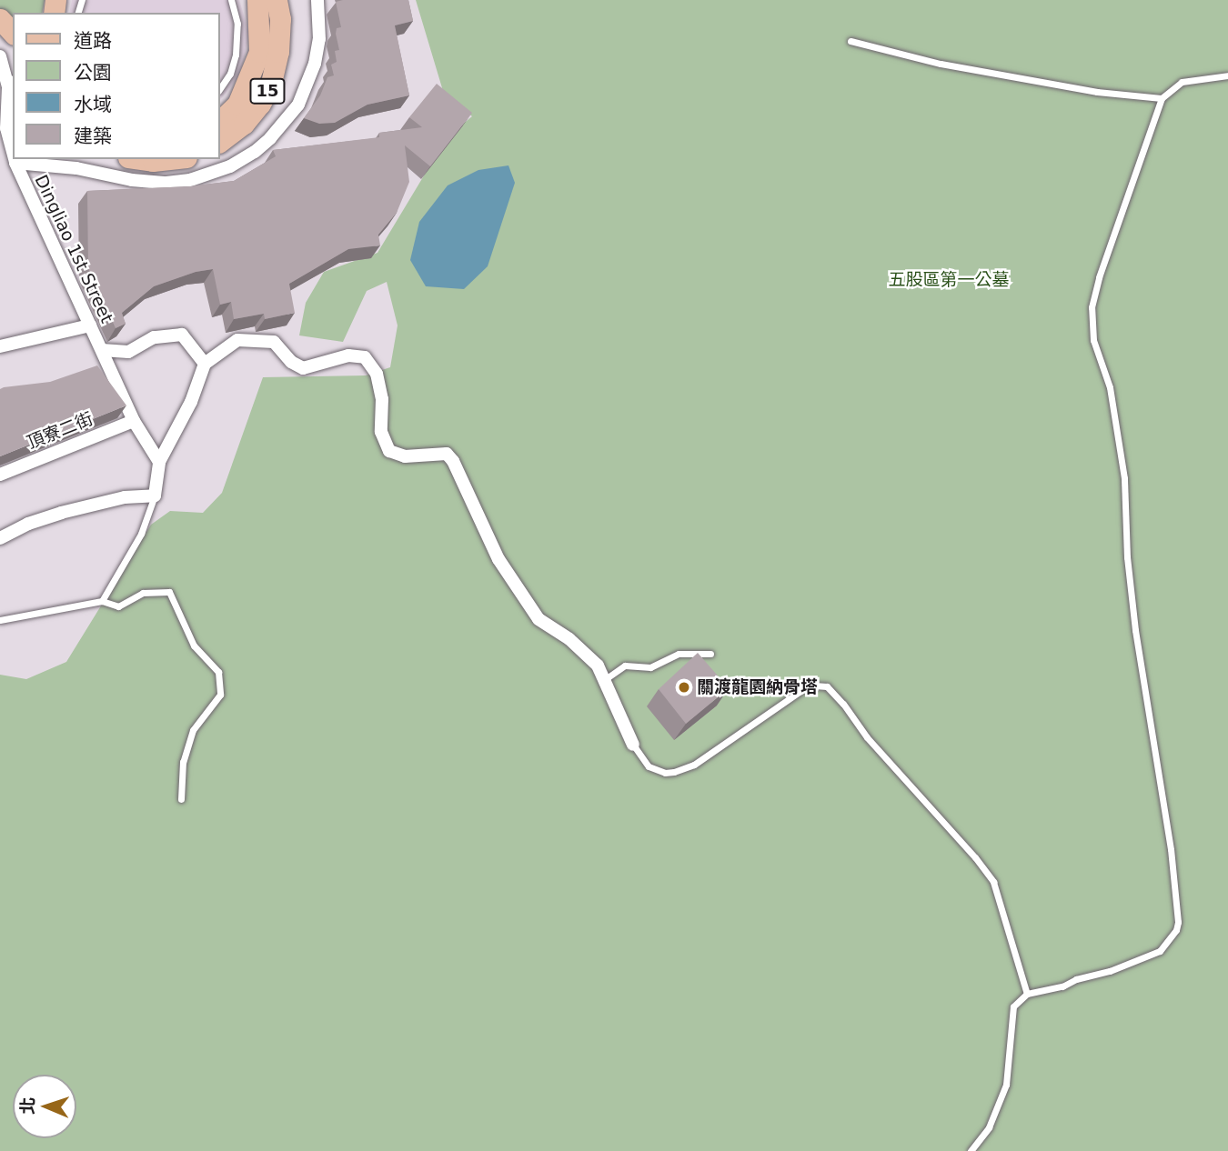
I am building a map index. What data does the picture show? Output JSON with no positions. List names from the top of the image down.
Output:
{
  "streets": {
    "main road": ["15"],
    "street": ["Dingliao 1st Street", "頂寮二街"]
  },
  "crossings": [
    ["Dingliao 1st Street", "頂寮二街"]
  ],
  "parks": ["五股區第一公墓"],
  "places": ["關渡龍園納骨塔"],
  "legend": [
    "道路",
    "公園",
    "水域",
    "建築"
  ],
  "north": "left"
}
